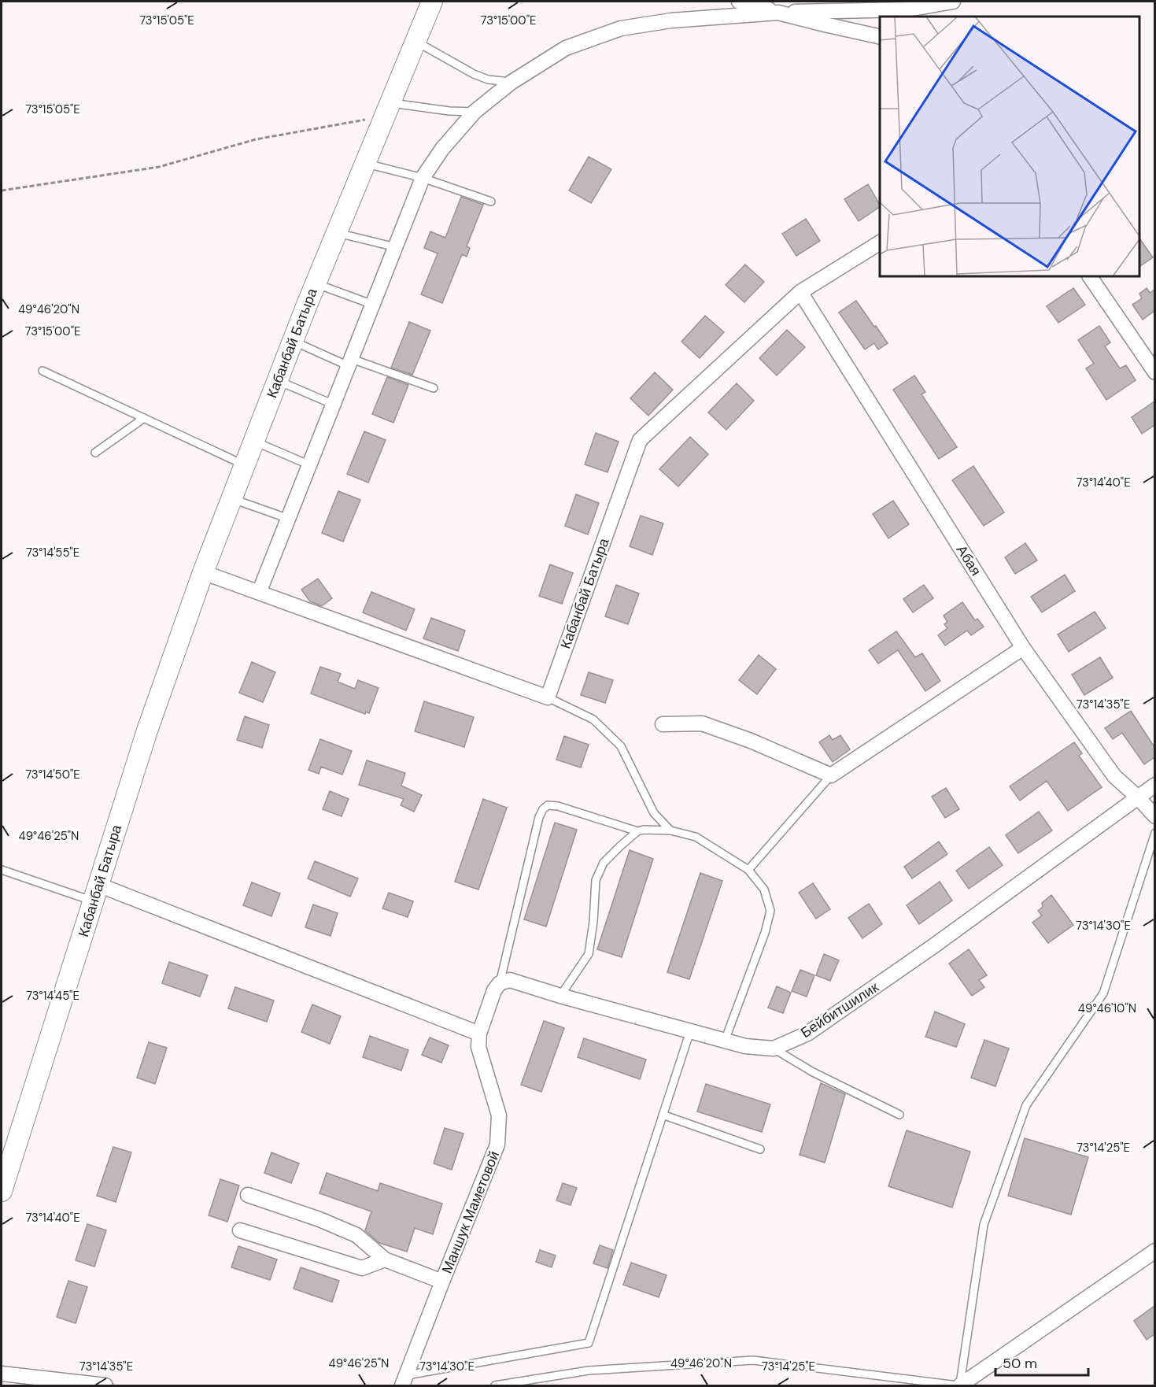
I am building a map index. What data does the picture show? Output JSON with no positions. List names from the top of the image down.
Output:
{
  "streets": {
    "main road": ["Кабанбай Батыра"],
    "street": ["Абая", "Бейбитшилик", "Маншук Маметовой"]
  },
  "crossings": [
    ["Кабанбай Батыра", "Абая"],
    ["Абая", "Бейбитшилик"]
  ],
  "scale_bar": "50 m",
  "coordinates": [
    "73°15'05\"E",
    "73°15'00\"E",
    "49°46'20\"N",
    "73°14'40\"E",
    "73°14'55\"E",
    "73°14'35\"E",
    "73°14'50\"E",
    "49°46'25\"N",
    "73°14'30\"E",
    "73°14'45\"E",
    "49°46'10\"N",
    "73°14'25\"E"
  ]
}
